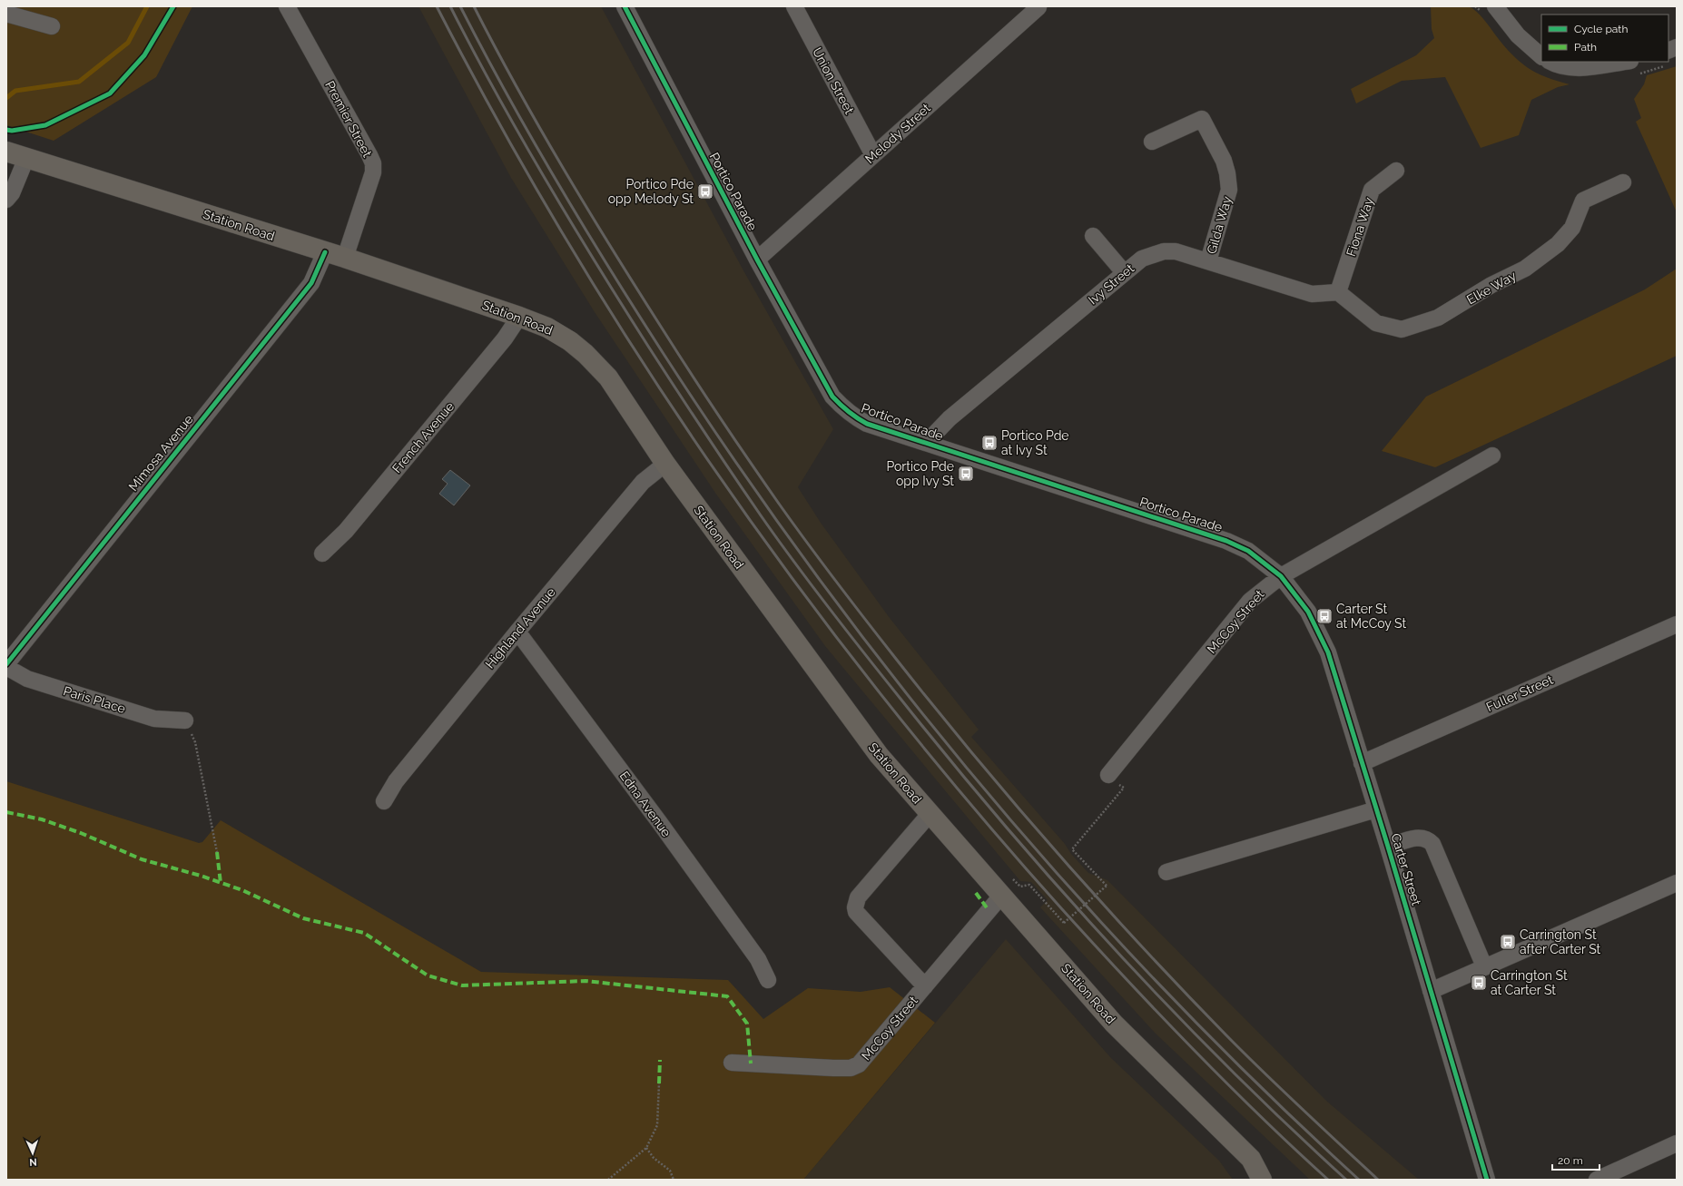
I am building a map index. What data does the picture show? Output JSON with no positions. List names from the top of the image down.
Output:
{
  "streets": {
    "main road": ["Station Road"],
    "street": [
      "Union Street",
      "Premier Street",
      "Melody Street",
      "Portico Parade",
      "Gilda Way",
      "Fiona Way",
      "Ivy Street",
      "Elke Way",
      "French Avenue",
      "Mimosa Avenue",
      "McCoy Street",
      "Highland Avenue",
      "Fuller Street",
      "Paris Place",
      "Edna Avenue",
      "Carter Street"
    ]
  },
  "crossings": [
    ["Union Street", "Melody Street"],
    ["Premier Street", "Station Road"],
    ["Melody Street", "Portico Parade"],
    ["Portico Parade", "Ivy Street"],
    ["Portico Parade", "McCoy Street"],
    ["Portico Parade", "Carter Street"],
    ["Station Road", "French Avenue"],
    ["Station Road", "Mimosa Avenue"],
    ["Station Road", "McCoy Street"],
    ["Station Road", "Highland Avenue"],
    ["Gilda Way", "Ivy Street"],
    ["Fiona Way", "Ivy Street"],
    ["Fiona Way", "Elke Way"],
    ["Ivy Street", "Elke Way"],
    ["McCoy Street", "Carter Street"],
    ["Highland Avenue", "Edna Avenue"],
    ["Fuller Street", "Carter Street"]
  ],
  "places": {
    "bus stop": [
      "Portico Pde opp Melody St",
      "Portico Pde at Ivy St",
      "Portico Pde opp Ivy St",
      "Carter St at McCoy St",
      "Carrington St after Carter St",
      "Carrington St at Carter St"
    ]
  },
  "legend": ["Cycle path", "Path"],
  "scale_bar": "20 m",
  "north": "bottom"
}
